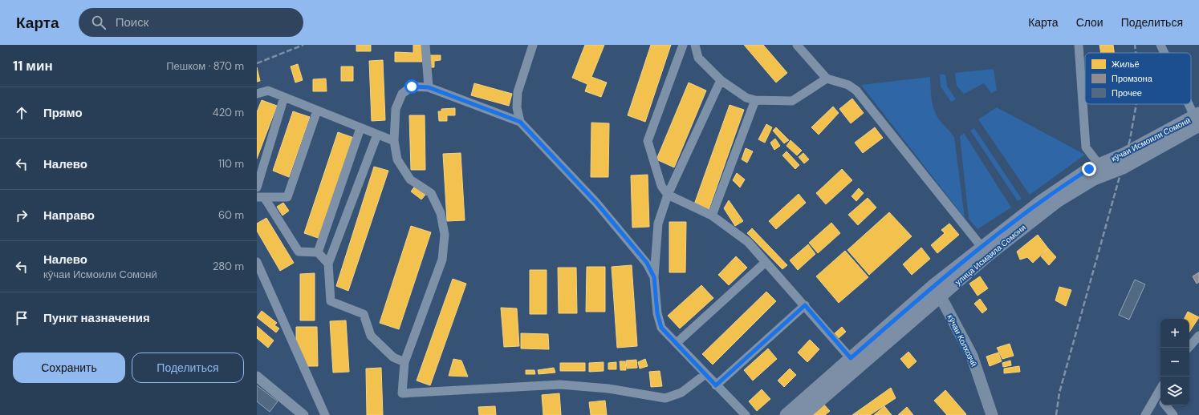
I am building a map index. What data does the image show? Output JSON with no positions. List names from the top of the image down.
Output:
{
  "streets": {
    "main road": ["кӯчаи Исмоили Сомонӣ", "улица Исмаила Сомони", "кӯчаи Колхозчӣ"]
  },
  "crossings": [
    ["кӯчаи Исмоили Сомонӣ", "улица Исмаила Сомони"],
    ["кӯчаи Исмоили Сомонӣ", "кӯчаи Колхозчӣ"]
  ],
  "legend": ["Жильё", "Промзона", "Прочее"],
  "page": {
    "header": "Карта",
    "search": "Поиск",
    "nav": ["Карта", "Слои", "Поделиться"],
    "heading": ["11 мин", "Пешком · 870 m"],
    "list": [
      ["Прямо", "420 m"],
      ["Налево", "110 m"],
      ["Направо", "60 m"],
      ["Налево", "кӯчаи Исмоили Сомонӣ", "280 m"],
      "Пункт назначения"
    ],
    "map_buttons": ["+", "−"],
    "buttons": ["Сохранить", "Поделиться"]
  }
}
